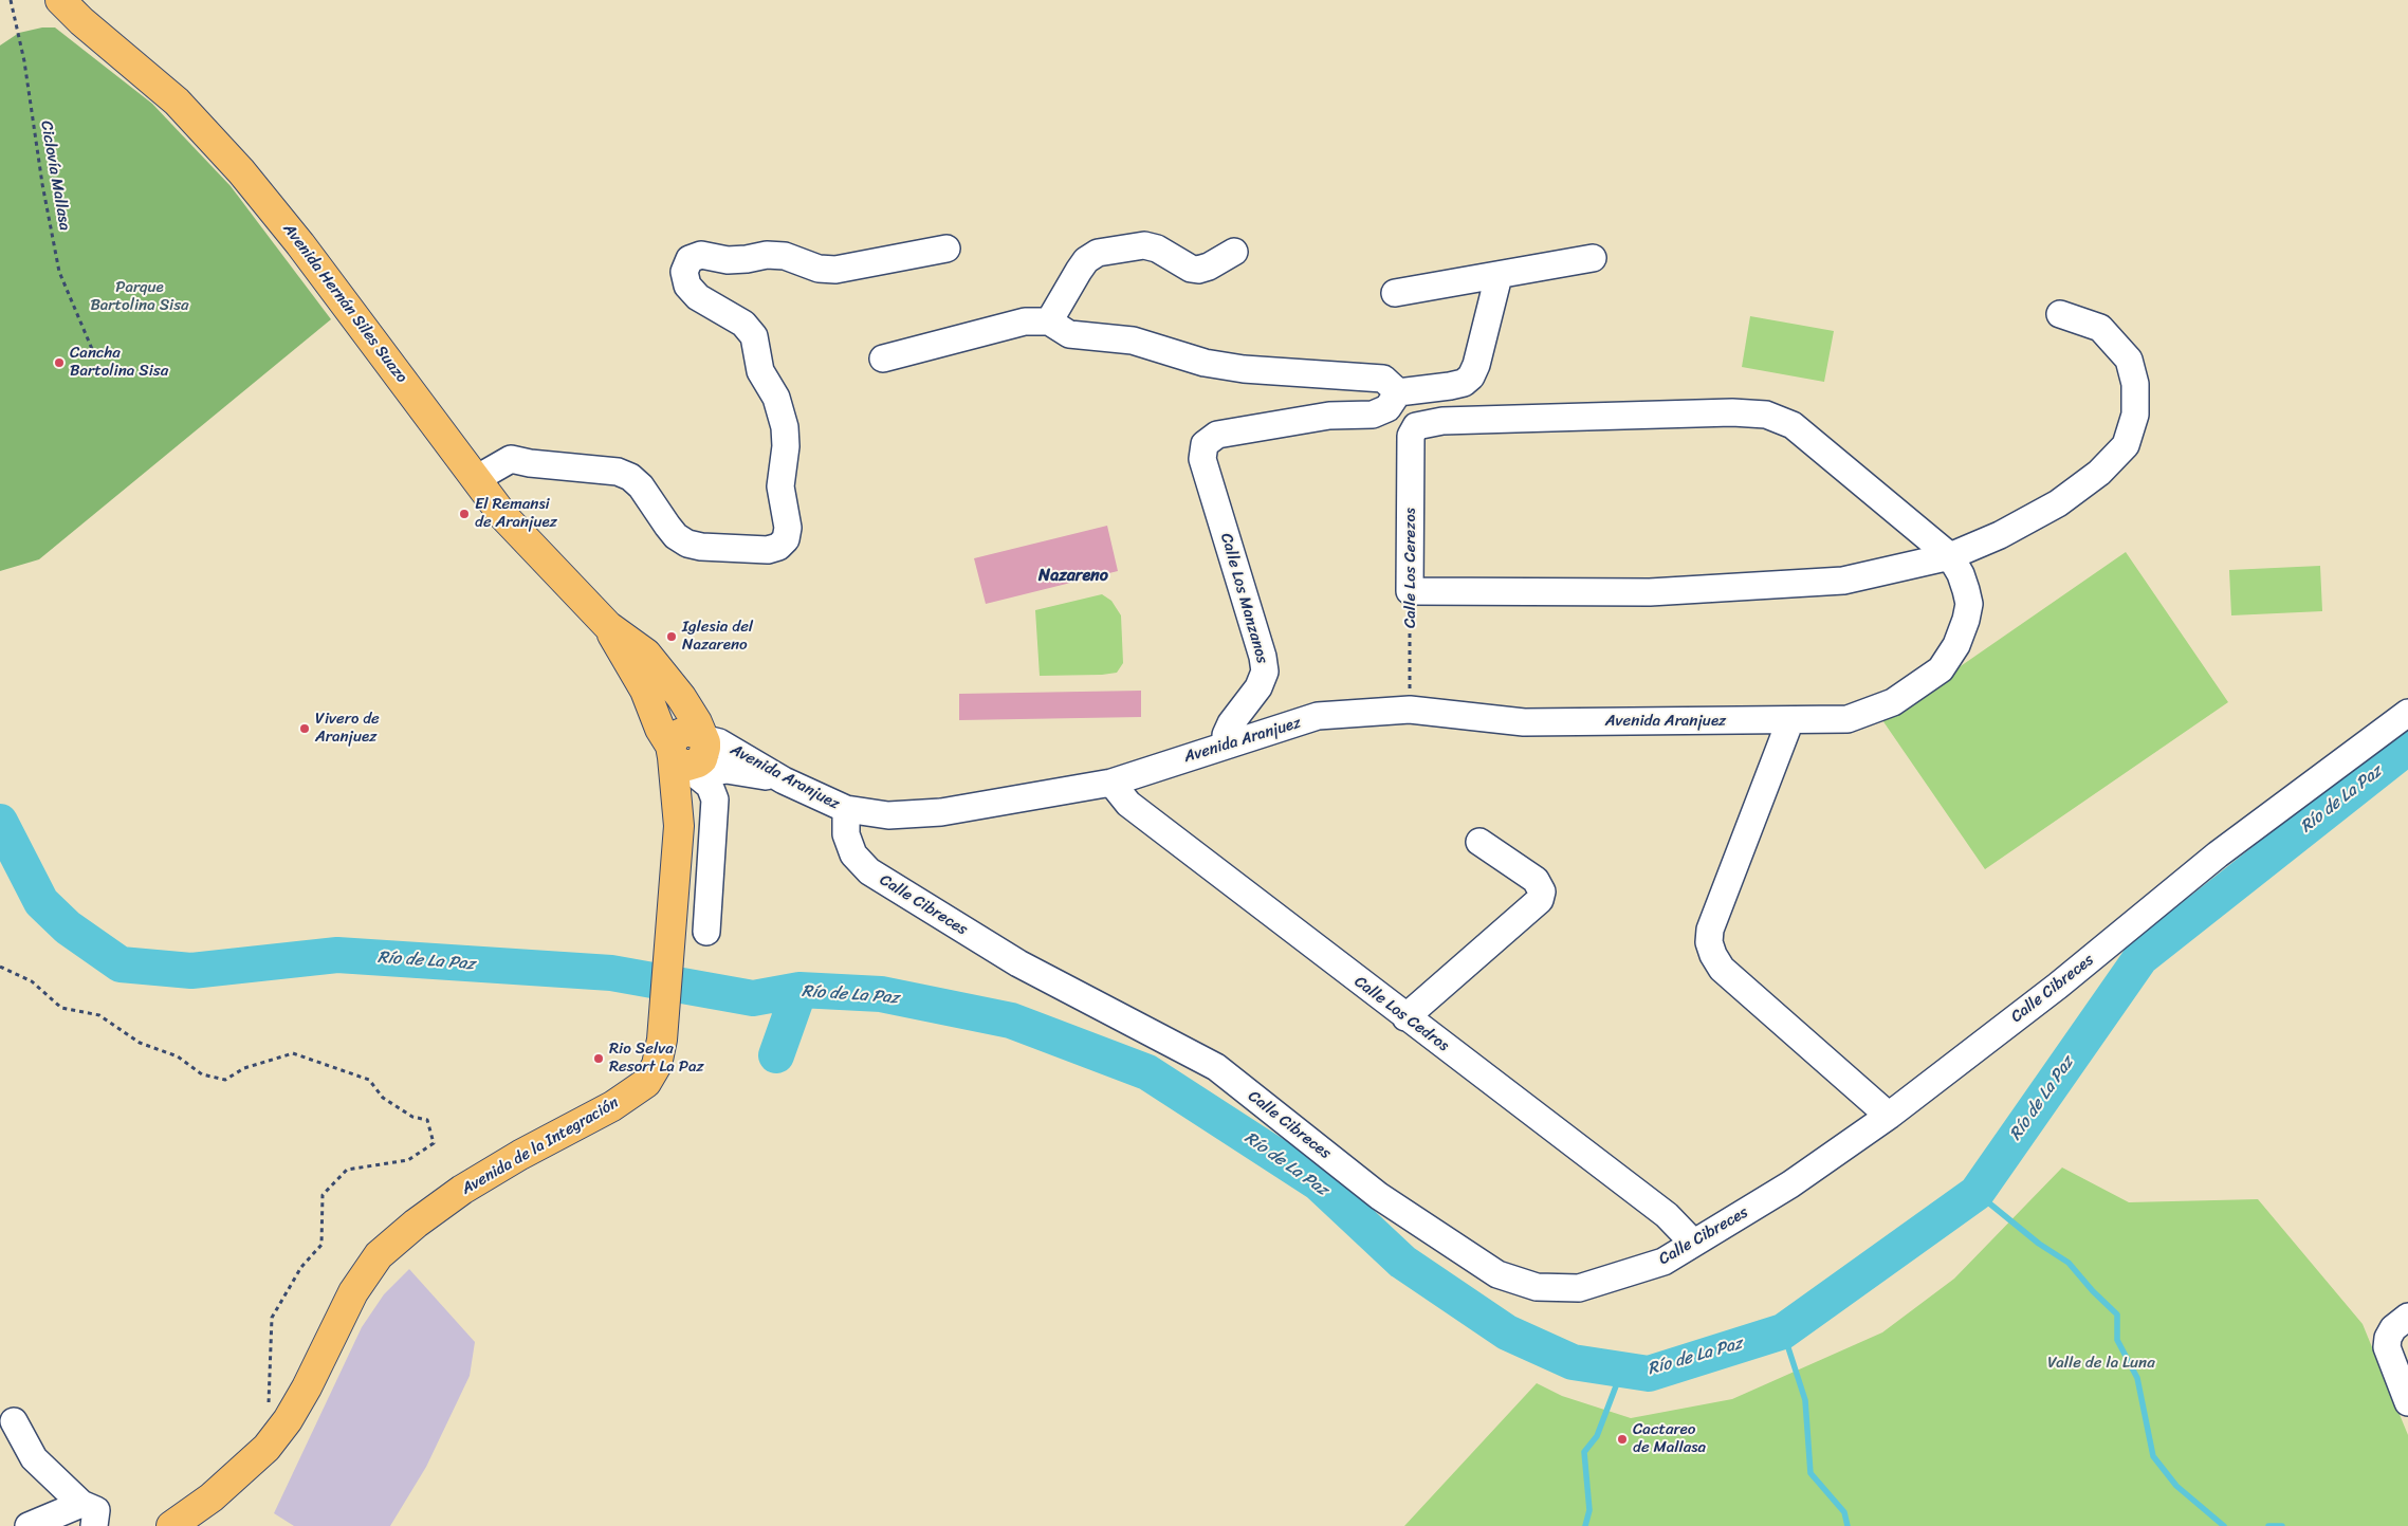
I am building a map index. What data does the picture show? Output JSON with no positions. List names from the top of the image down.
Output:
{
  "streets": {
    "main road": ["Avenida Hernán Siles Suazo", "Avenida de la Integración"],
    "street": [
      "Calle Los Cerezos",
      "Calle Los Manzanos",
      "Avenida Aranjuez",
      "Calle Cibreces",
      "Calle Los Cedros"
    ],
    "path": ["Ciclovía Mallasa"]
  },
  "crossings": [
    ["Avenida Hernán Siles Suazo", "Avenida Aranjuez"],
    ["Avenida Hernán Siles Suazo", "Avenida de la Integración"],
    ["Calle Los Cerezos", "Avenida Aranjuez"],
    ["Calle Los Manzanos", "Avenida Aranjuez"],
    ["Avenida Aranjuez", "Calle Cibreces"],
    ["Avenida Aranjuez", "Calle Los Cedros"],
    ["Avenida Aranjuez", "Avenida de la Integración"],
    ["Calle Cibreces", "Calle Los Cedros"]
  ],
  "districts": ["Nazareno"],
  "water": ["Río de La Paz"],
  "parks": ["Parque Bartolina Sisa", "Valle de la Luna"],
  "places": [
    "Cancha Bartolina Sisa",
    "El Remansi de Aranjuez",
    "Iglesia del Nazareno",
    "Vivero de Aranjuez",
    "Rio Selva Resort La Paz",
    "Cactareo de Mallasa"
  ]
}
